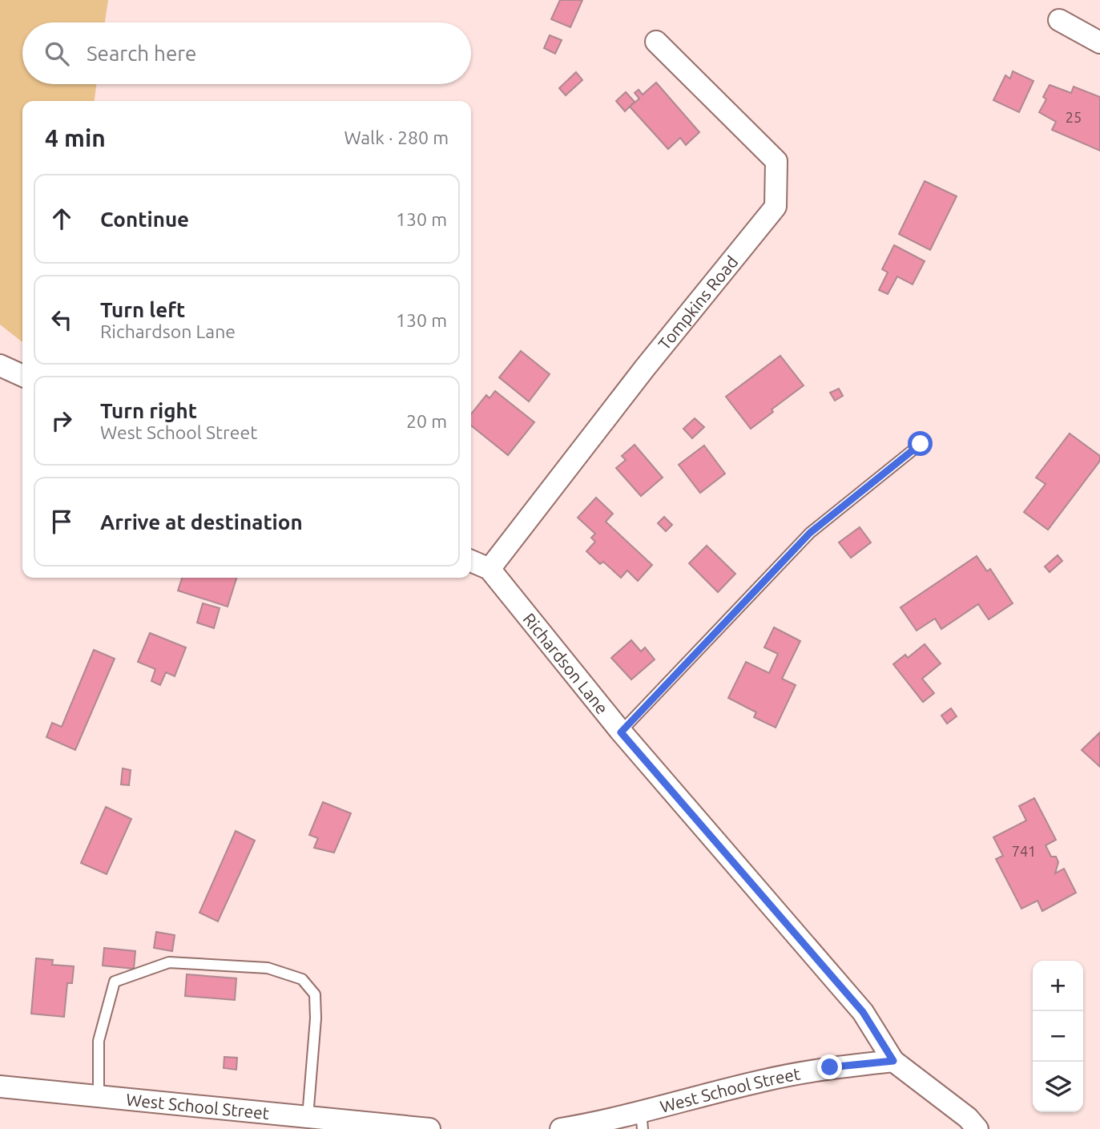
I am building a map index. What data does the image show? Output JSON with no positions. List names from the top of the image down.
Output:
{
  "streets": {
    "street": ["Tompkins Road", "Richardson Lane", "West School Street"]
  },
  "crossings": [
    ["Tompkins Road", "Richardson Lane"],
    ["Richardson Lane", "West School Street"]
  ],
  "house_numbers": ["25", "741"],
  "page": {
    "search": "Search here",
    "heading": ["4 min", "Walk · 280 m"],
    "list": [
      ["Continue", "130 m"],
      ["Turn left", "Richardson Lane", "130 m"],
      ["Turn right", "West School Street", "20 m"],
      "Arrive at destination"
    ],
    "map_buttons": ["+", "−"]
  }
}
